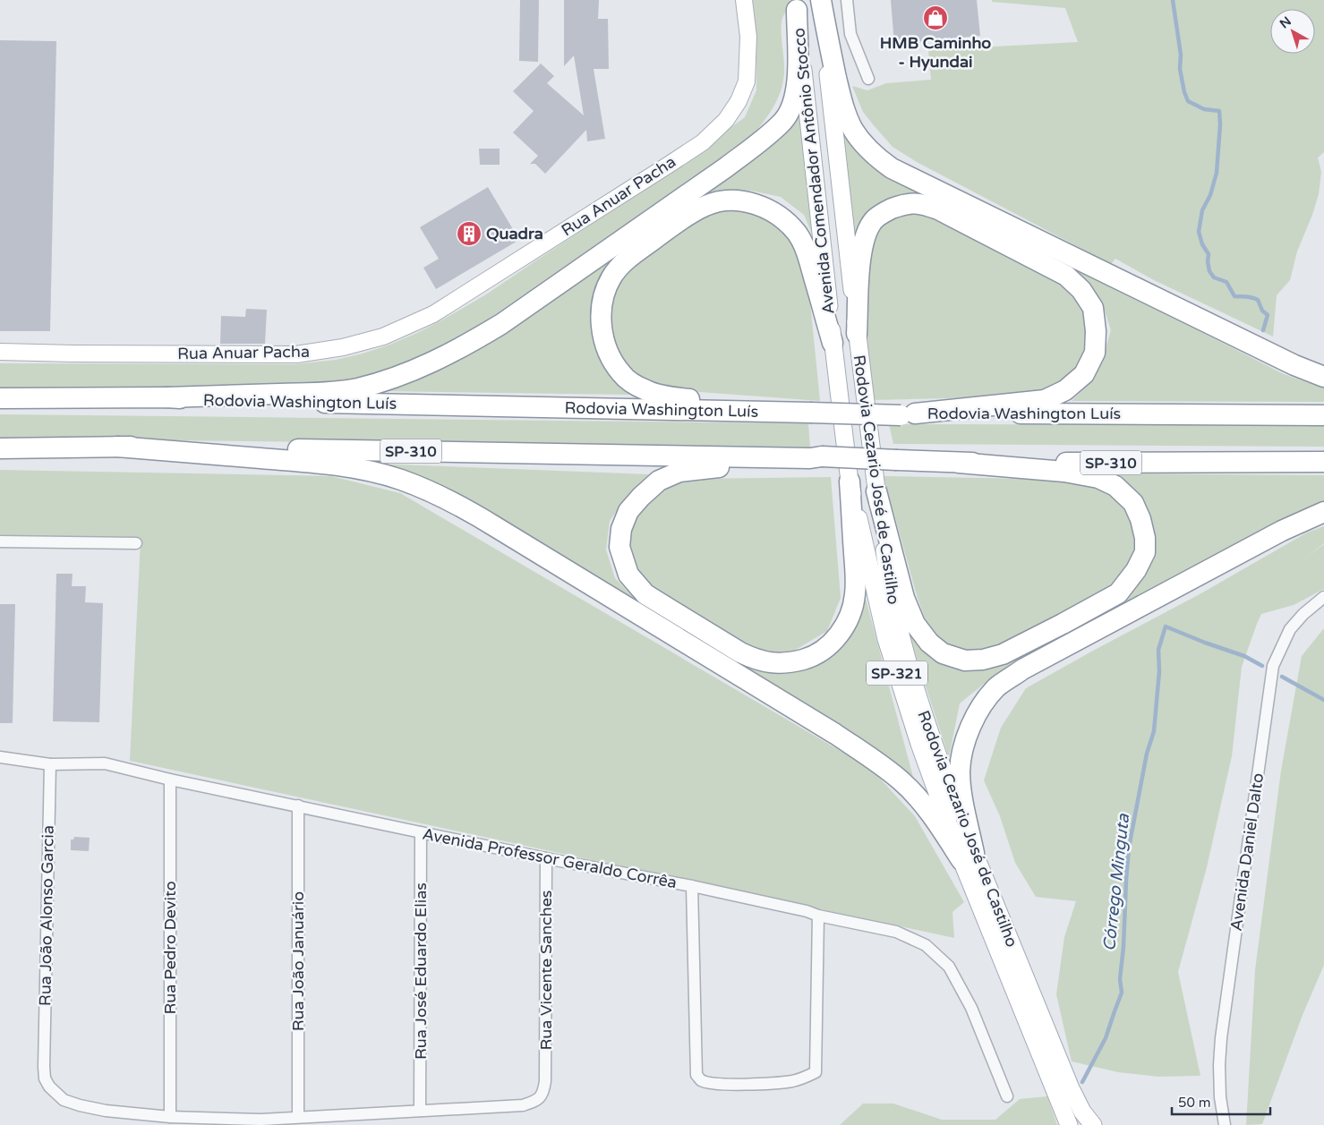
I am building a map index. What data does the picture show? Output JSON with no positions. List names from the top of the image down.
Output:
{
  "streets": {
    "highway": ["Rodovia Washington Luís", "SP-310"],
    "main road": ["Avenida Comendador Antônio Stocco", "Rodovia Cezario José de Castilho", "SP-321"],
    "street": [
      "Rua Anuar Pacha",
      "Avenida Daniel Dalto",
      "Avenida Professor Geraldo Corrêa",
      "Rua João Alonso Garcia",
      "Rua Pedro Devito",
      "Rua João Januário",
      "Rua Vicente Sanches",
      "Rua José Eduardo Elias"
    ]
  },
  "crossings": [
    ["Avenida Comendador Antônio Stocco", "Rodovia Cezario José de Castilho"],
    ["Avenida Professor Geraldo Corrêa", "Rua João Alonso Garcia"],
    ["Avenida Professor Geraldo Corrêa", "Rua Pedro Devito"],
    ["Avenida Professor Geraldo Corrêa", "Rua João Januário"],
    ["Avenida Professor Geraldo Corrêa", "Rua Vicente Sanches"],
    ["Avenida Professor Geraldo Corrêa", "Rua José Eduardo Elias"],
    ["Rua João Alonso Garcia", "Rua Pedro Devito"],
    ["Rua João Alonso Garcia", "Rua João Januário"],
    ["Rua João Alonso Garcia", "Rua Vicente Sanches"],
    ["Rua João Alonso Garcia", "Rua José Eduardo Elias"]
  ],
  "water": ["Córrego Minguta"],
  "places": {
    "shop": ["HMB Caminho - Hyundai"],
    "building": ["Quadra"]
  },
  "scale_bar": "50 m",
  "north": "top left"
}
